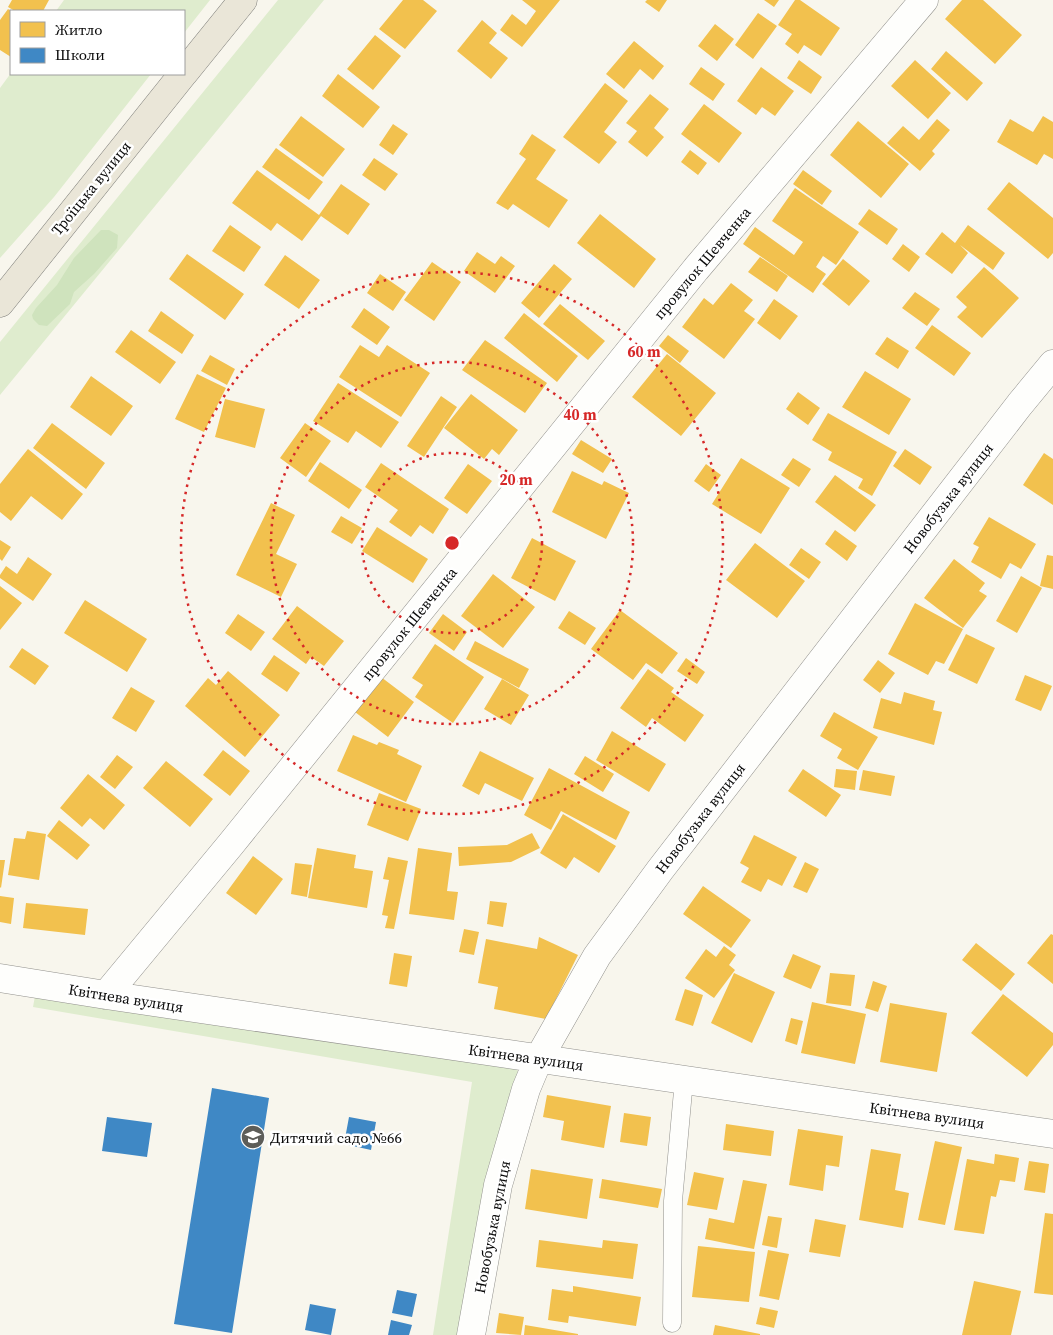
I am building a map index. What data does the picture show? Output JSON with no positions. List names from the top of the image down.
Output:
{
  "streets": {
    "main road": ["Троїцька вулиця"],
    "street": ["провулок Шевченка", "Новобузька вулиця", "Квітнева вулиця"]
  },
  "crossings": [
    ["провулок Шевченка", "Квітнева вулиця"],
    ["Новобузька вулиця", "Квітнева вулиця"]
  ],
  "places": {
    "school or university": ["Дитячий садо №66"]
  },
  "legend": ["Житло", "Школи"],
  "rings": ["60 m", "40 m", "20 m"]
}
